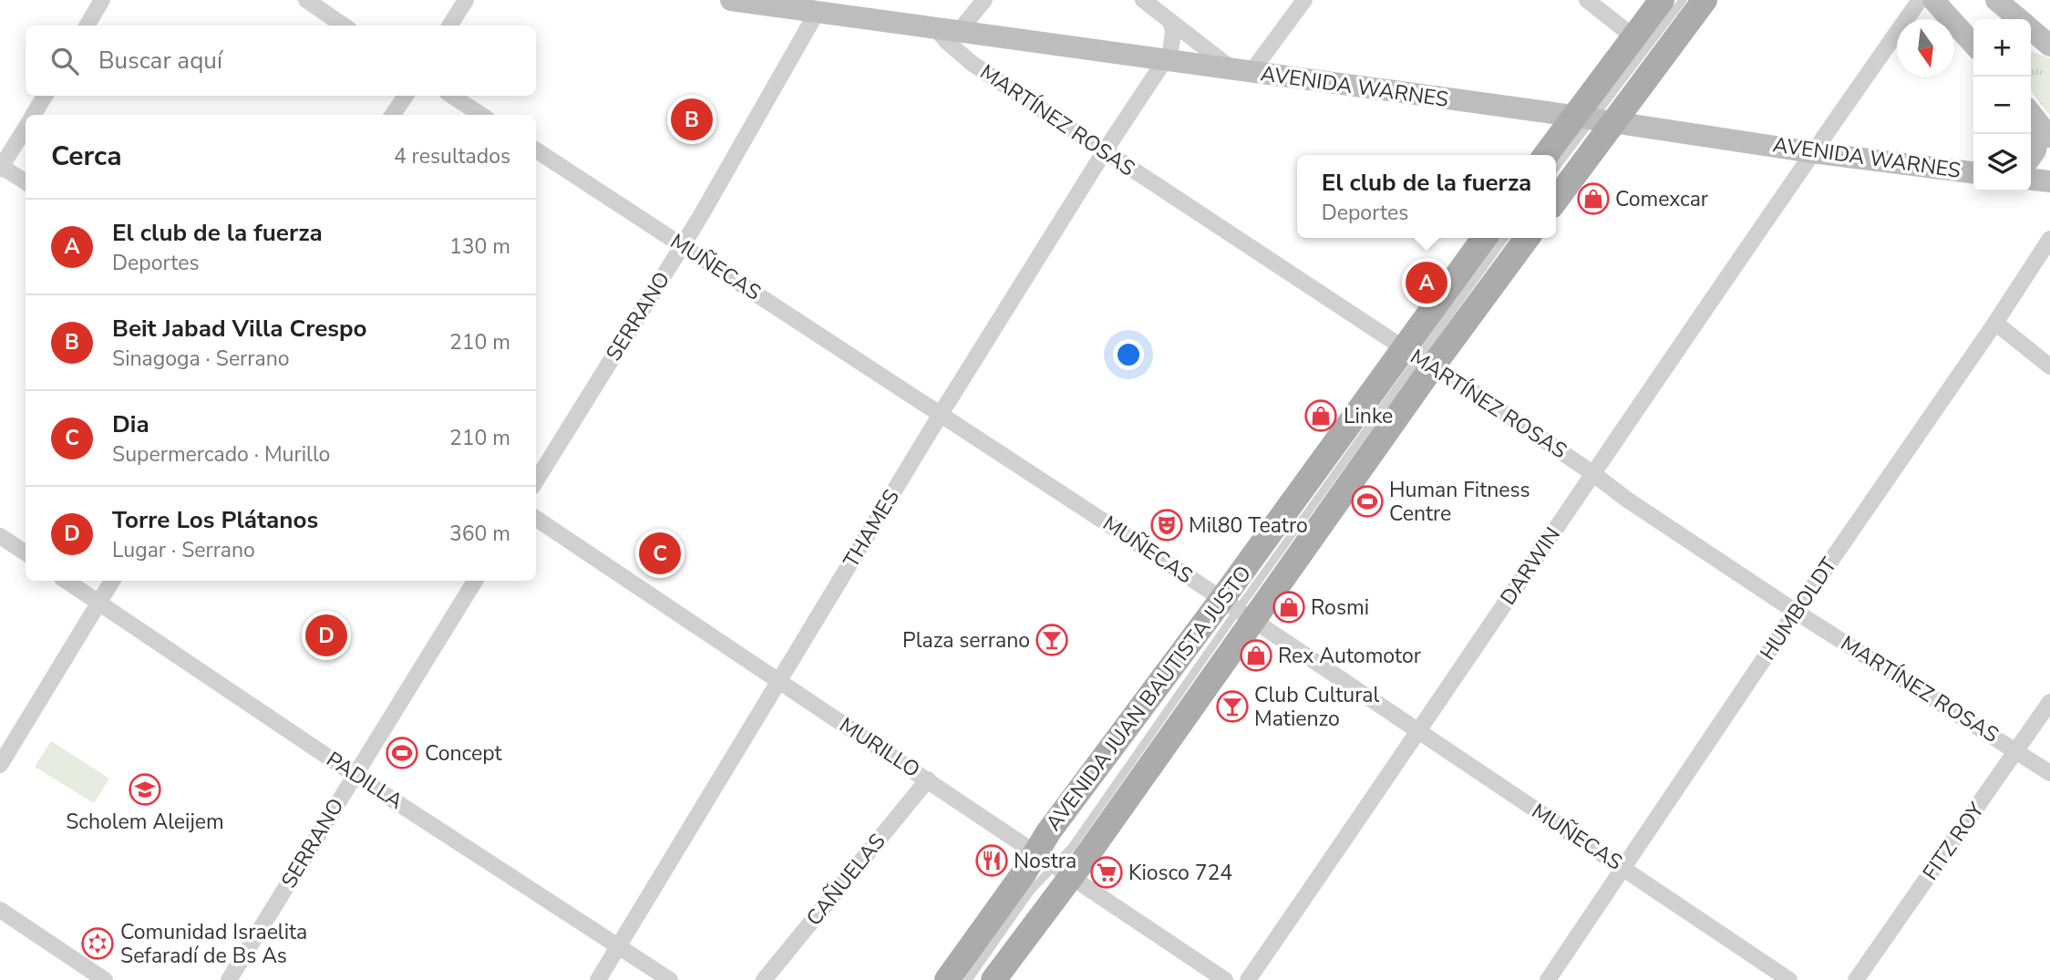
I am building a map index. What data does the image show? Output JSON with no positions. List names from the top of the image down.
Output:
{
  "streets": {
    "main road": ["AVENIDA WARNES", "AVENIDA JUAN BAUTISTA JUSTO"],
    "street": [
      "MARTÍNEZ ROSAS",
      "MUÑECAS",
      "SERRANO",
      "THAMES",
      "DARWIN",
      "HUMBOLDT",
      "MURILLO",
      "PADILLA",
      "FITZ ROY",
      "CAÑUELAS"
    ]
  },
  "crossings": [
    ["AVENIDA WARNES", "MARTÍNEZ ROSAS"],
    ["AVENIDA WARNES", "SERRANO"],
    ["AVENIDA WARNES", "THAMES"],
    ["AVENIDA WARNES", "DARWIN"],
    ["MARTÍNEZ ROSAS", "THAMES"],
    ["MARTÍNEZ ROSAS", "DARWIN"],
    ["MARTÍNEZ ROSAS", "HUMBOLDT"],
    ["MARTÍNEZ ROSAS", "AVENIDA JUAN BAUTISTA JUSTO"],
    ["MARTÍNEZ ROSAS", "FITZ ROY"],
    ["MUÑECAS", "SERRANO"],
    ["MUÑECAS", "THAMES"],
    ["MUÑECAS", "DARWIN"],
    ["MUÑECAS", "HUMBOLDT"],
    ["MUÑECAS", "AVENIDA JUAN BAUTISTA JUSTO"],
    ["SERRANO", "PADILLA"],
    ["THAMES", "MURILLO"],
    ["THAMES", "PADILLA"],
    ["AVENIDA JUAN BAUTISTA JUSTO", "MURILLO"],
    ["MURILLO", "CAÑUELAS"]
  ],
  "places": {
    "shop": [
      "Comexcar",
      "Linke",
      "Rosmi",
      "Rex Automotor"
    ],
    "sports": ["Human Fitness Centre", "Concept"],
    "theatre": ["Mil80 Teatro"],
    "bar": ["Plaza serrano", "Club Cultural Matienzo"],
    "school or university": ["Scholem Aleijem"],
    "restaurant": ["Nostra"],
    "supermarket": ["Kiosco 724"],
    "synagogue": ["Comunidad Israelita Sefaradí de Bs As"]
  },
  "north": "bottom",
  "page": {
    "map_buttons": ["+", "−"],
    "search": "Buscar aquí",
    "pins": [
      "B",
      "A",
      "C",
      "D"
    ],
    "heading": ["Cerca", "4 resultados"],
    "popup": ["El club de la fuerza", "Deportes"],
    "list": [
      {
        "mark": "A",
        "name": "El club de la fuerza",
        "note": "Deportes",
        "value": "130 m"
      },
      {
        "mark": "B",
        "name": "Beit Jabad Villa Crespo",
        "note": "Sinagoga · Serrano",
        "value": "210 m"
      },
      {
        "mark": "C",
        "name": "Dia",
        "note": "Supermercado · Murillo",
        "value": "210 m"
      },
      {
        "mark": "D",
        "name": "Torre Los Plátanos",
        "note": "Lugar · Serrano",
        "value": "360 m"
      }
    ]
  }
}
